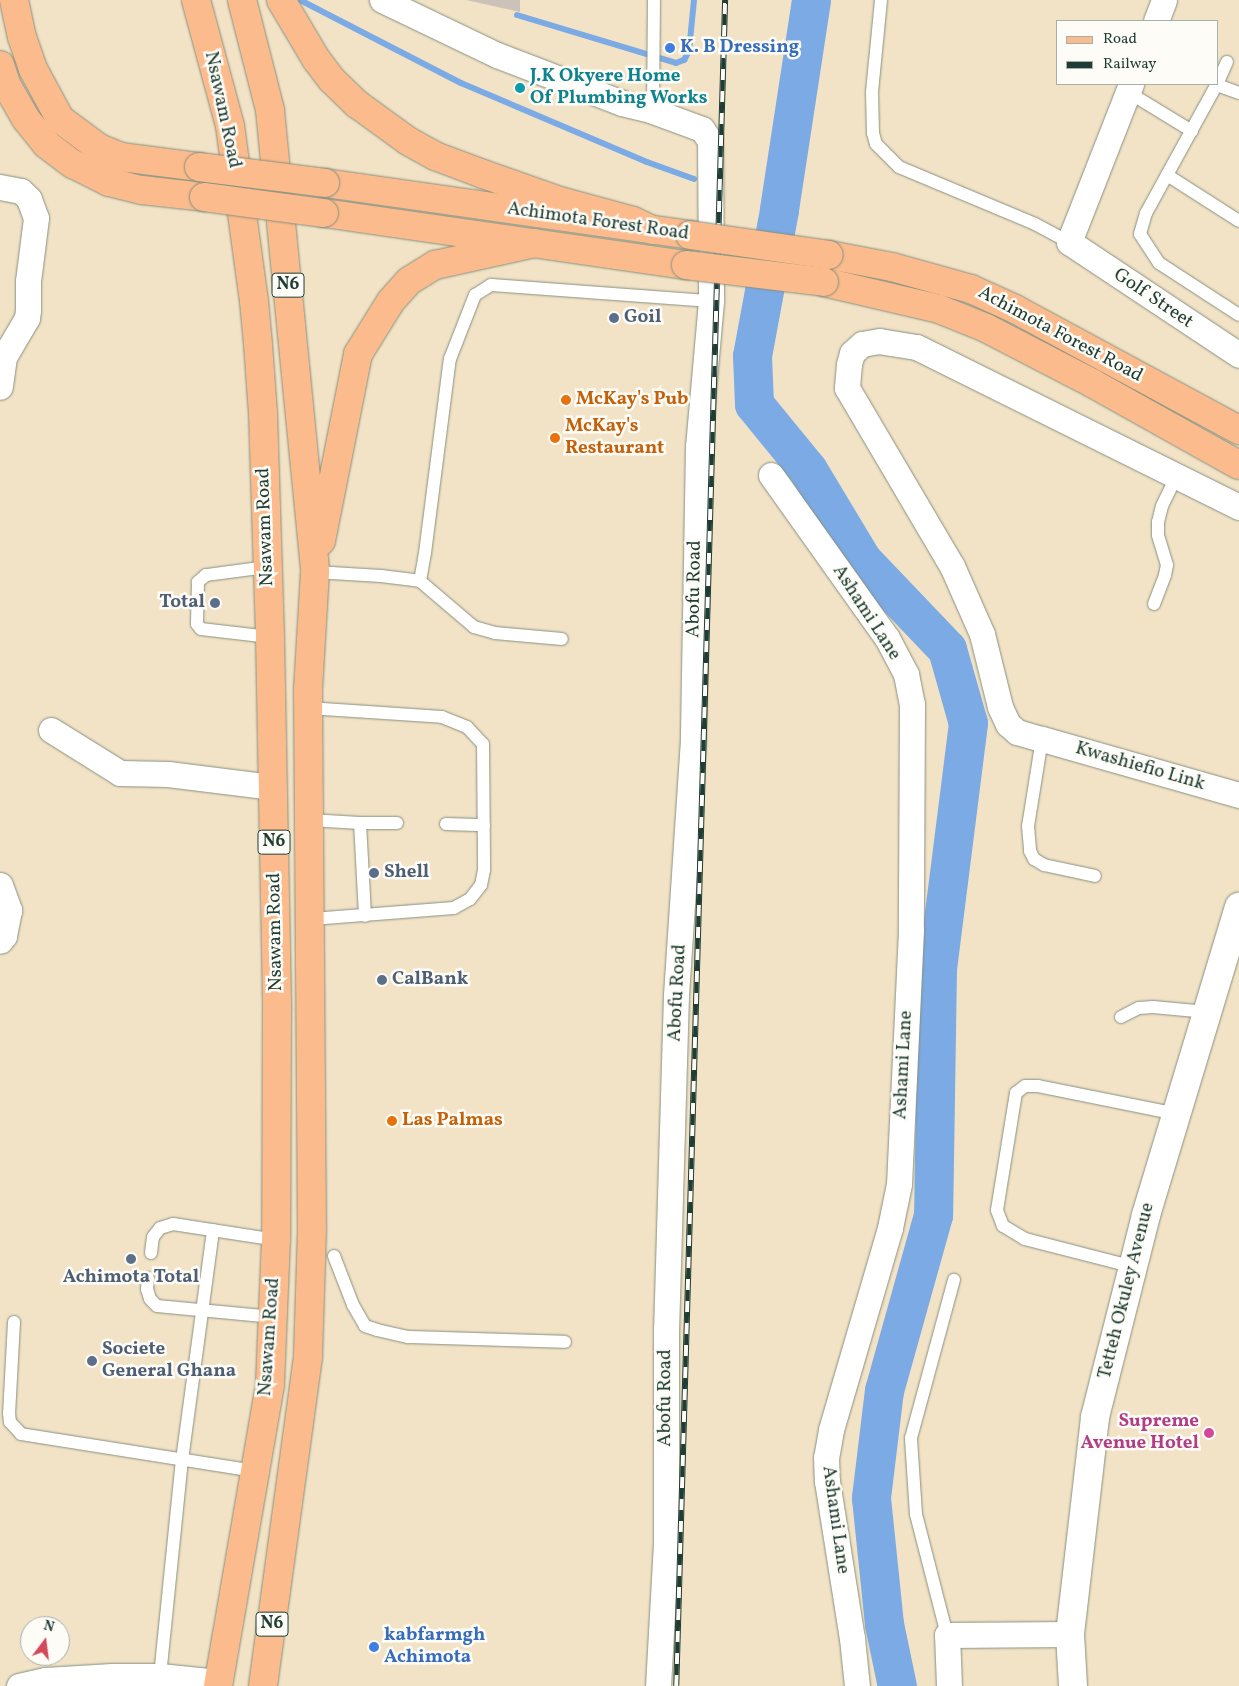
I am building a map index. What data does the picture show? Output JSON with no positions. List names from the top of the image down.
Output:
{
  "streets": {
    "main road": ["Nsawam Road", "Achimota Forest Road", "N6"],
    "street": [
      "Golf Street",
      "Abofu Road",
      "Ashami Lane",
      "Kwashiefio Link",
      "Tetteh Okuley Avenue"
    ]
  },
  "places": [
    "K. B Dressing",
    "J.K Okyere Home Of Plumbing Works",
    "Goil",
    "McKay's Pub",
    "McKay's Restaurant",
    "Total",
    "Shell",
    "CalBank",
    "Las Palmas",
    "Achimota Total",
    "Societe General Ghana",
    "Supreme Avenue Hotel",
    "kabfarmgh Achimota"
  ],
  "legend": ["Road", "Railway"],
  "north": "top"
}
